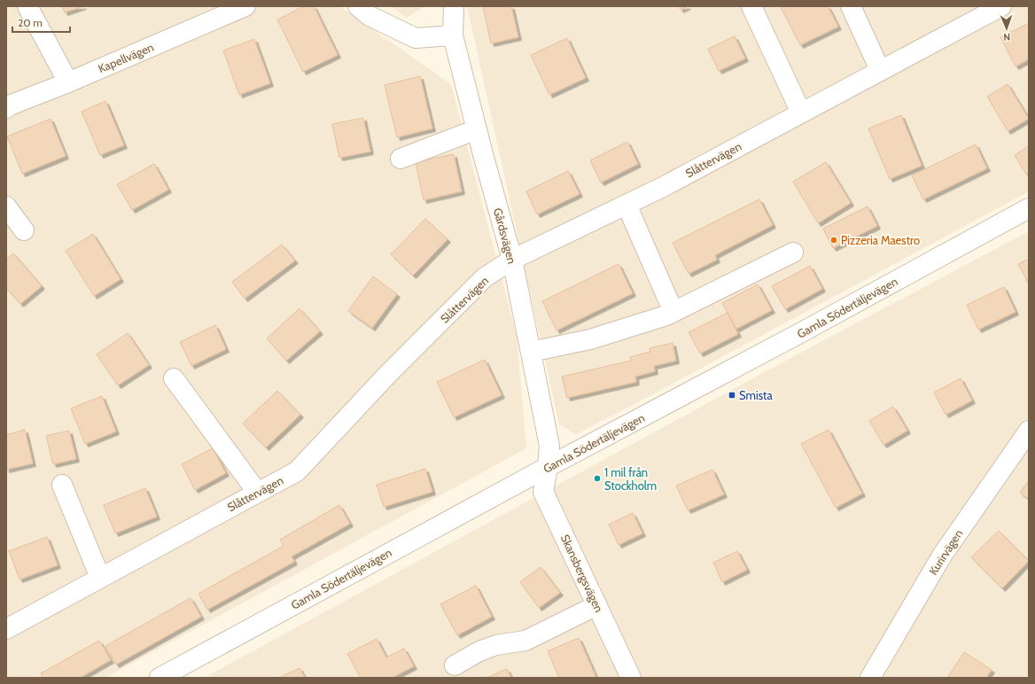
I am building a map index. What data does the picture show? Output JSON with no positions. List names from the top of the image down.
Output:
{
  "streets": {
    "street": [
      "Kapellvägen",
      "Slåttervägen",
      "Gårdsvägen",
      "Gamla Södertäljevägen",
      "Kurirvägen",
      "Skansbergsvägen"
    ]
  },
  "crossings": [
    ["Slåttervägen", "Gårdsvägen"],
    ["Gårdsvägen", "Gamla Södertäljevägen"],
    ["Gårdsvägen", "Skansbergsvägen"],
    ["Gamla Södertäljevägen", "Skansbergsvägen"]
  ],
  "places": {
    "other": ["Pizzeria Maestro", "1 mil från Stockholm"],
    "transit": ["Smista"]
  },
  "scale_bar": "20 m",
  "north": "bottom"
}
